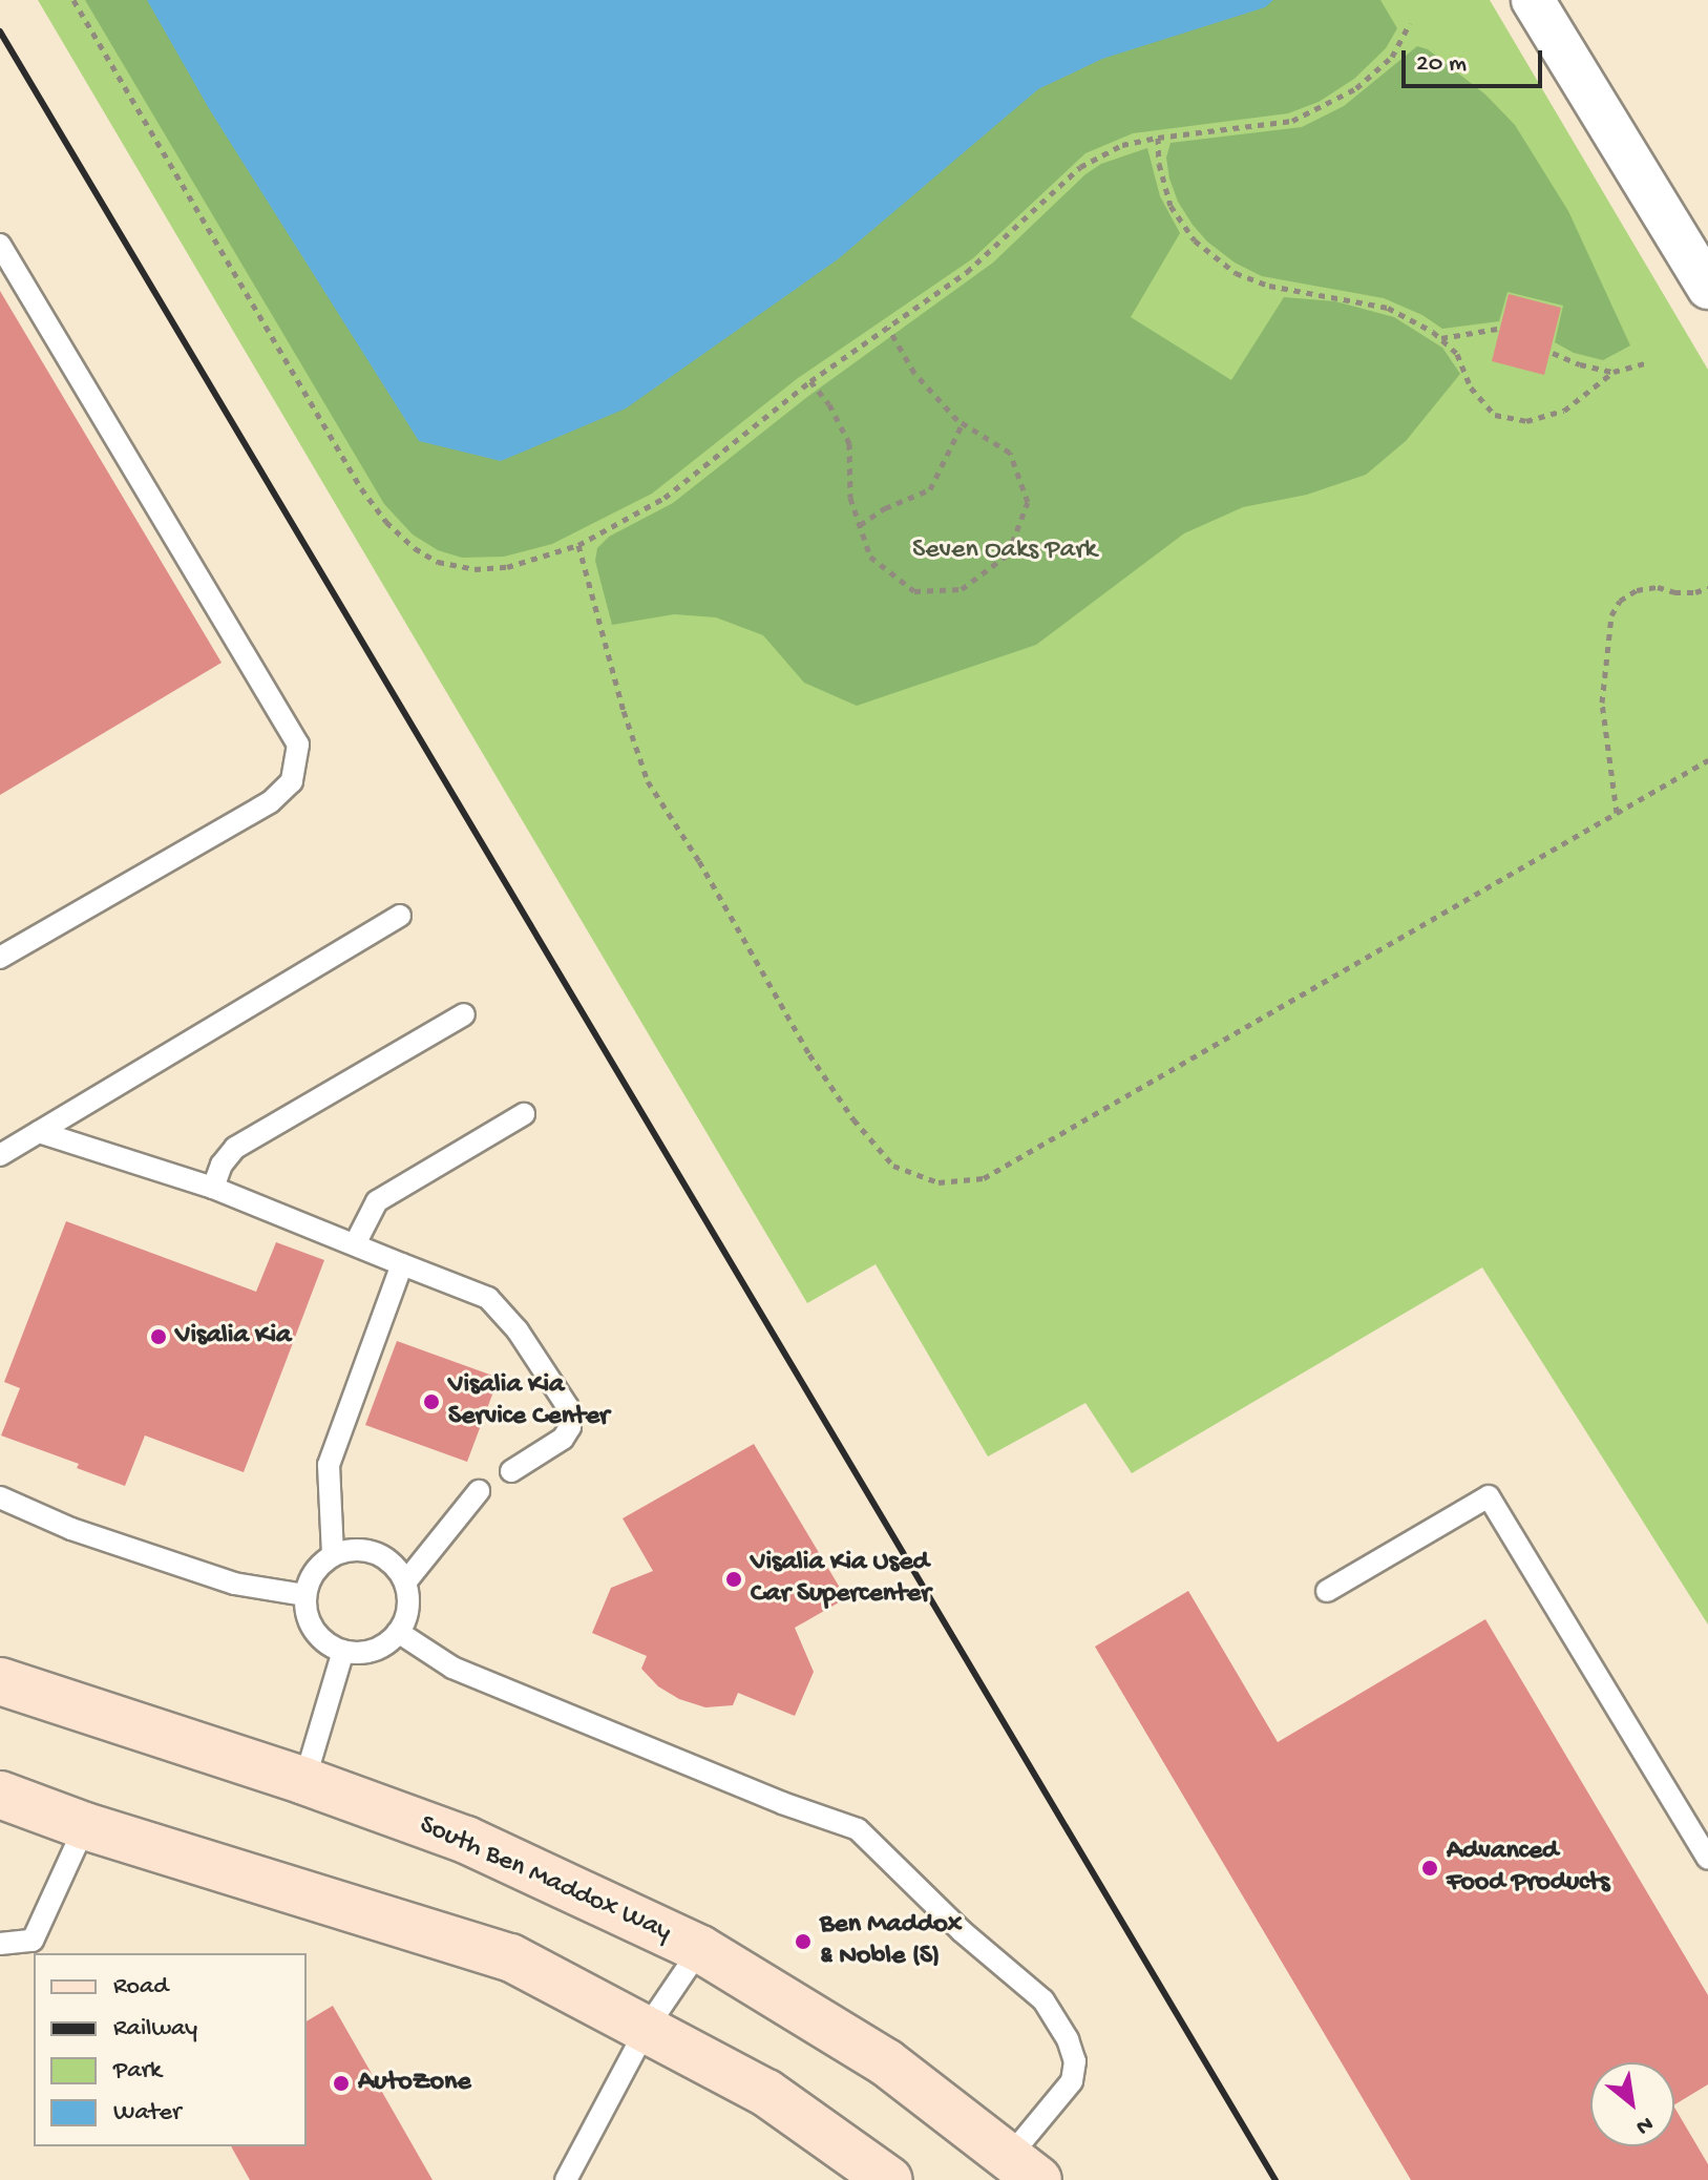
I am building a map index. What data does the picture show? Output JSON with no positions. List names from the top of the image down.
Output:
{
  "streets": {
    "main road": ["South Ben Maddox Way"]
  },
  "parks": ["Seven Oaks Park"],
  "places": [
    "Visalia Kia",
    "Visalia Kia Service Center",
    "Visalia Kia Used Car Supercenter",
    "Advanced Food Products",
    "Ben Maddox & Noble (S)",
    "AutoZone"
  ],
  "legend": [
    "Road",
    "Railway",
    "Park",
    "Water"
  ],
  "scale_bar": "20 m",
  "north": "bottom right"
}
